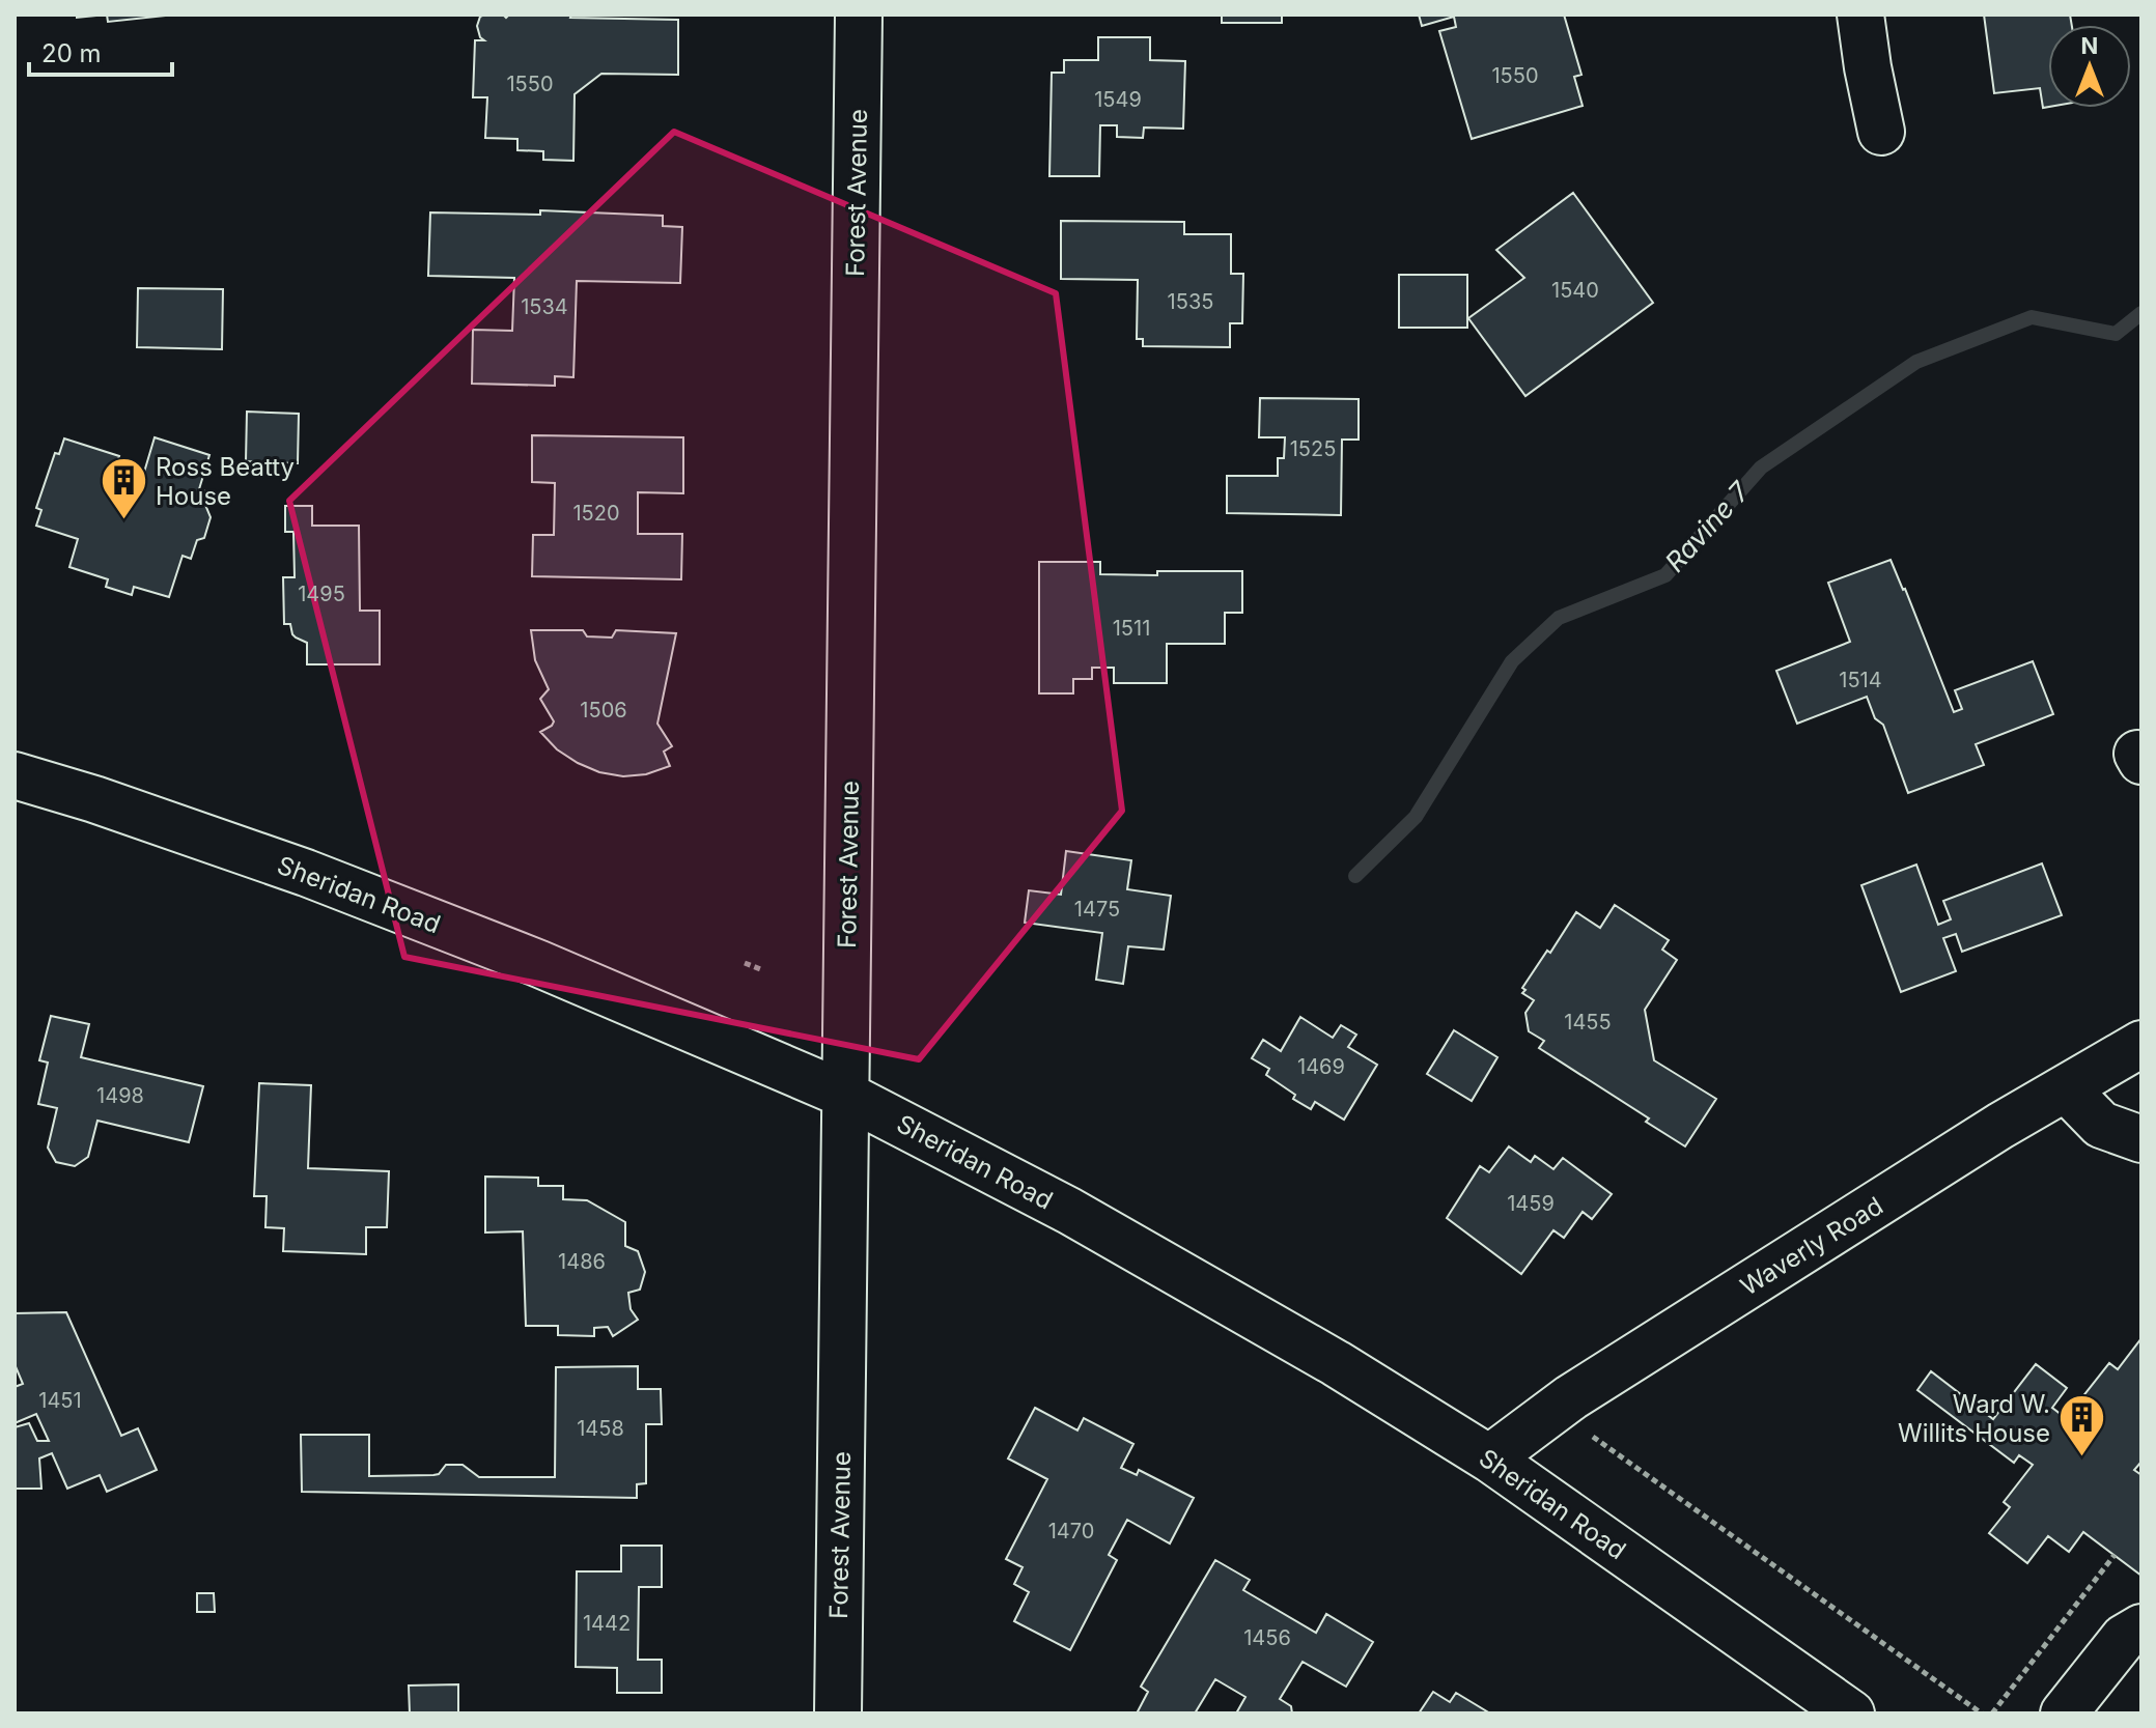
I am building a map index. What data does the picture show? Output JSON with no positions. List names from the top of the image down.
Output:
{
  "streets": {
    "street": ["Forest Avenue", "Sheridan Road", "Waverly Road"]
  },
  "crossings": [
    ["Forest Avenue", "Sheridan Road"],
    ["Sheridan Road", "Waverly Road"]
  ],
  "water": ["Ravine 7"],
  "places": {
    "building": ["Ross Beatty House", "Ward W. Willits House"]
  },
  "house_numbers": [
    "1550",
    "1550",
    "1549",
    "1540",
    "1535",
    "1534",
    "1525",
    "1520",
    "1495",
    "1511",
    "1514",
    "1506",
    "1475",
    "1455",
    "1469",
    "1498",
    "1459",
    "1486",
    "1451",
    "1458",
    "1470",
    "1442",
    "1456"
  ],
  "scale_bar": "20 m",
  "north": "top"
}
